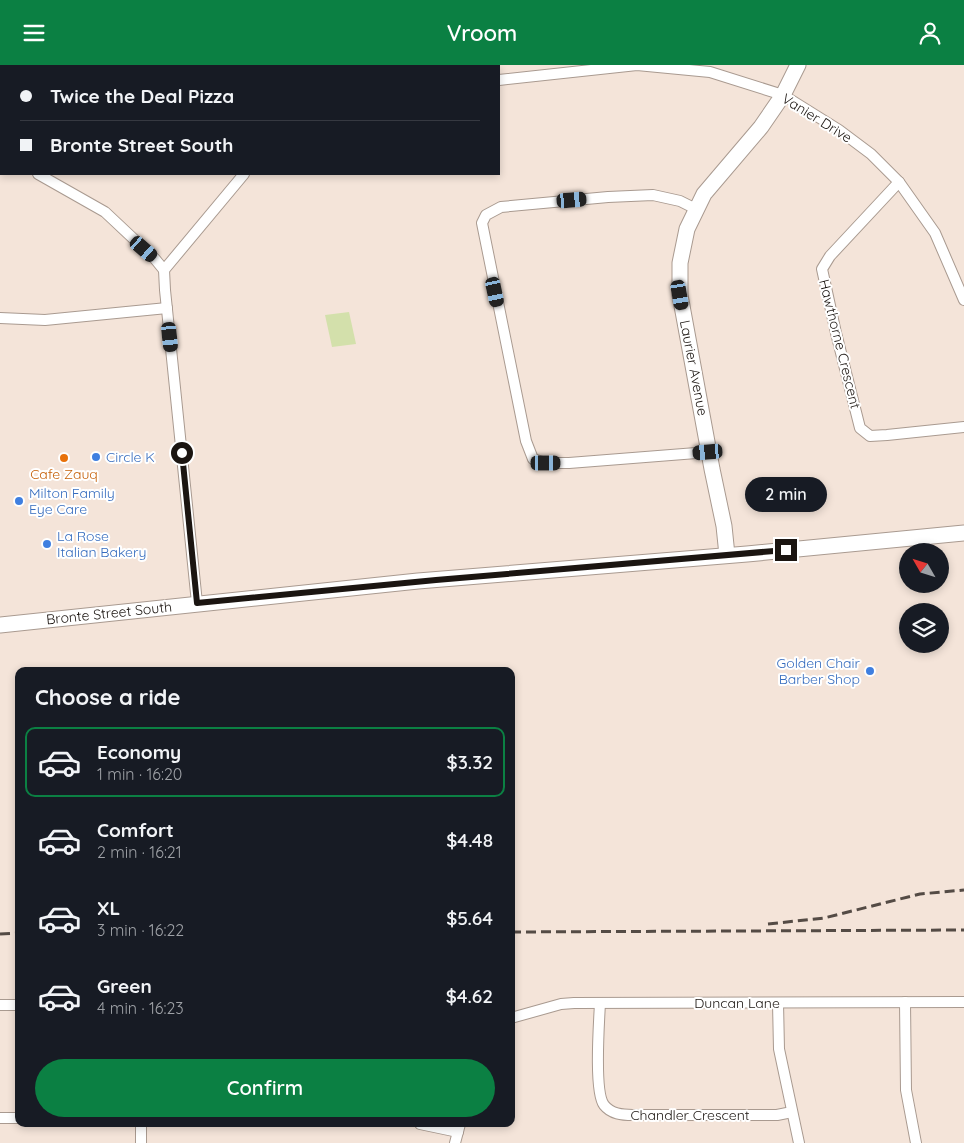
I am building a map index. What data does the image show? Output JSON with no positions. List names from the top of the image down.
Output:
{
  "streets": {
    "main road": ["Laurier Avenue", "Bronte Street South"],
    "street": [
      "Vanier Drive",
      "Hawthorne Crescent",
      "Duncan Lane",
      "Chandler Crescent"
    ]
  },
  "crossings": [
    ["Vanier Drive", "Hawthorne Crescent"],
    ["Vanier Drive", "Laurier Avenue"],
    ["Laurier Avenue", "Bronte Street South"],
    ["Duncan Lane", "Chandler Crescent"]
  ],
  "places": [
    "Circle K",
    "Cafe Zauq",
    "Milton Family Eye Care",
    "La Rose Italian Bakery",
    "Golden Chair Barber Shop"
  ],
  "north": "top left",
  "page": {
    "header": "Vroom",
    "banner": ["Twice the Deal Pizza", "Bronte Street South"],
    "bubble": "2 min",
    "heading": "Choose a ride",
    "list": [
      {
        "name": "Economy",
        "note": "1 min · 16:20",
        "value": "$3.32"
      },
      {
        "name": "Comfort",
        "note": "2 min · 16:21",
        "value": "$4.48"
      },
      {
        "name": "XL",
        "note": "3 min · 16:22",
        "value": "$5.64"
      },
      {
        "name": "Green",
        "note": "4 min · 16:23",
        "value": "$4.62"
      }
    ],
    "buttons": "Confirm"
  }
}
